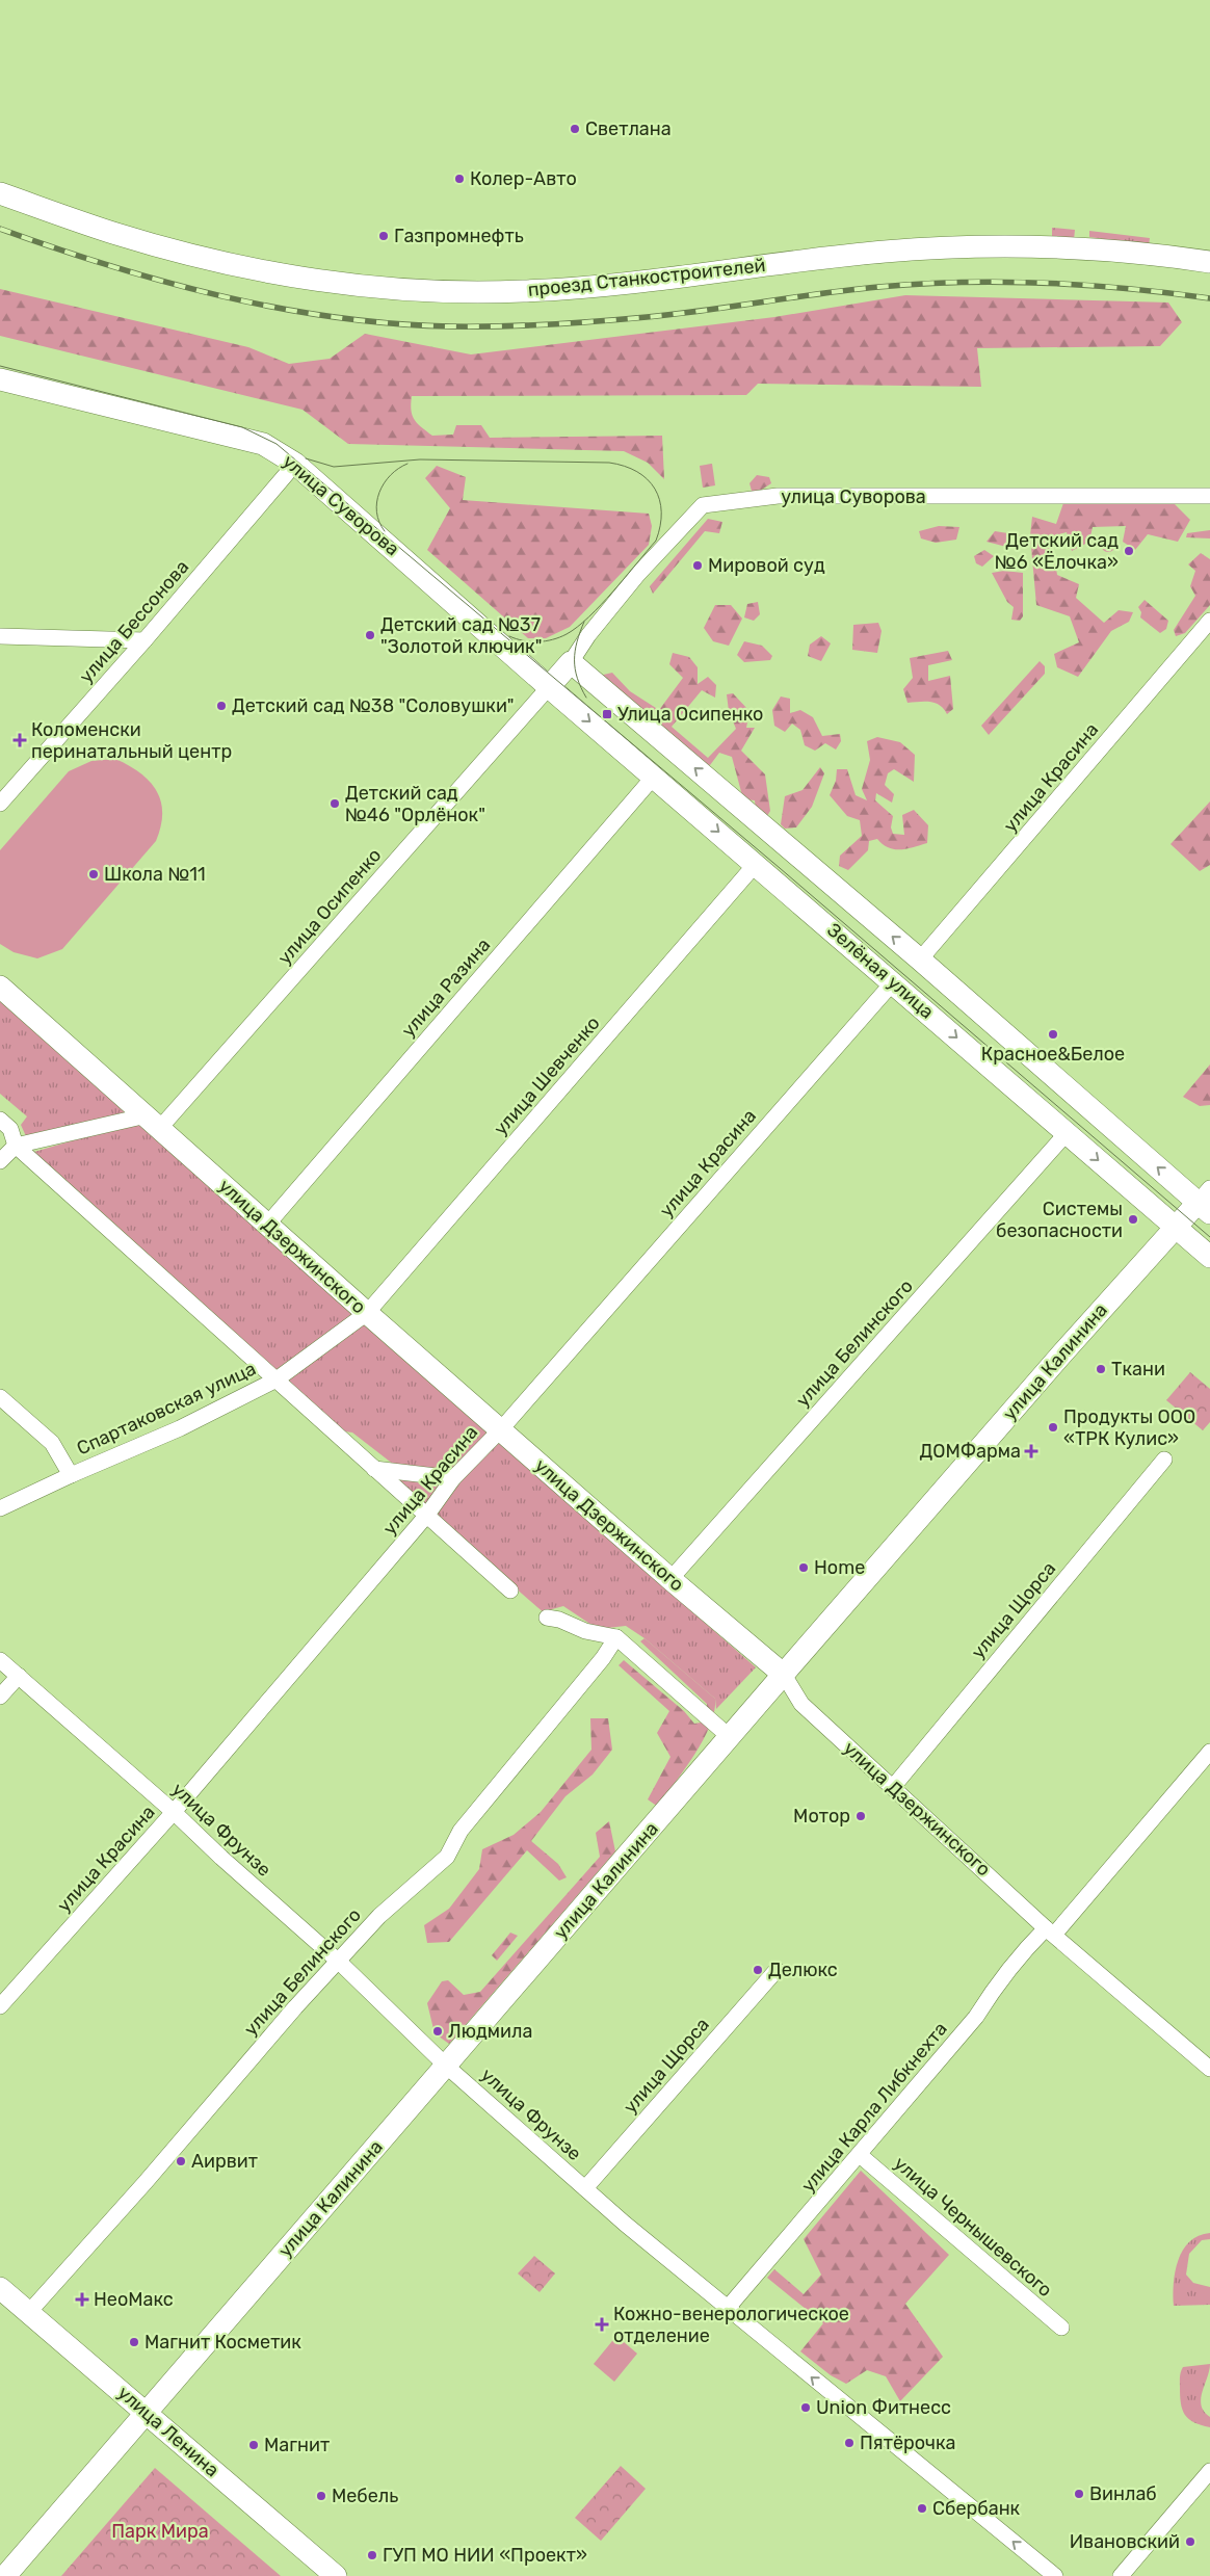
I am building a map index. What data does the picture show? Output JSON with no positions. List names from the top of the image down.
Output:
{
  "streets": {
    "street": [
      "проезд Станкостроителей",
      "улица Суворова",
      "улица Бессонова",
      "улица Красина",
      "улица Осипенко",
      "Зелёная улица",
      "улица Разина",
      "улица Шевченко",
      "улица Дзержинского",
      "улица Белинского",
      "улица Калинина",
      "Спартаковская улица",
      "улица Щорса",
      "улица Фрунзе",
      "улица Карла Либкнехта",
      "улица Чернышевского",
      "улица Ленина"
    ]
  },
  "crossings": [
    ["улица Суворова", "улица Бессонова"],
    ["улица Суворова", "улица Осипенко"],
    ["улица Суворова", "Зелёная улица"],
    ["улица Красина", "Зелёная улица"],
    ["улица Красина", "улица Дзержинского"],
    ["улица Красина", "улица Фрунзе"],
    ["улица Осипенко", "Зелёная улица"],
    ["улица Осипенко", "улица Дзержинского"],
    ["Зелёная улица", "улица Разина"],
    ["Зелёная улица", "улица Шевченко"],
    ["Зелёная улица", "улица Белинского"],
    ["Зелёная улица", "улица Калинина"],
    ["улица Разина", "улица Дзержинского"],
    ["улица Шевченко", "улица Дзержинского"],
    ["улица Шевченко", "Спартаковская улица"],
    ["улица Дзержинского", "улица Белинского"],
    ["улица Дзержинского", "улица Калинина"],
    ["улица Дзержинского", "Спартаковская улица"],
    ["улица Дзержинского", "улица Щорса"],
    ["улица Дзержинского", "улица Карла Либкнехта"],
    ["улица Белинского", "улица Фрунзе"],
    ["улица Белинского", "улица Ленина"],
    ["улица Калинина", "улица Фрунзе"],
    ["улица Калинина", "улица Ленина"],
    ["улица Щорса", "улица Фрунзе"],
    ["улица Фрунзе", "улица Карла Либкнехта"],
    ["улица Карла Либкнехта", "улица Чернышевского"]
  ],
  "parks": ["Парк Мира"],
  "places": {
    "other": [
      "Светлана",
      "Колер-Авто",
      "Газпромнефть",
      "Детский сад №6 «Ёлочка»",
      "Мировой суд",
      "Детский сад №37 \"Золотой ключик\"",
      "Детский сад №38 \"Соловушки\"",
      "Детский сад №46 \"Орлёнок\"",
      "Школа №11",
      "Красное&Белое",
      "Системы безопасности",
      "Ткани",
      "Продукты ООО «ТРК Кулис»",
      "Home",
      "Мотор",
      "Делюкс",
      "Людмила",
      "Аирвит",
      "Магнит Косметик",
      "Union Фитнесс",
      "Пятёрочка",
      "Магнит",
      "Винлаб",
      "Мебель",
      "Сбербанк",
      "Ивановский",
      "ГУП МО НИИ «Проект»"
    ],
    "transit": ["Улица Осипенко"],
    "health": [
      "Коломенски перинатальный центр",
      "ДОМФарма",
      "НеоМакс",
      "Кожно-венерологическое отделение"
    ]
  }
}
